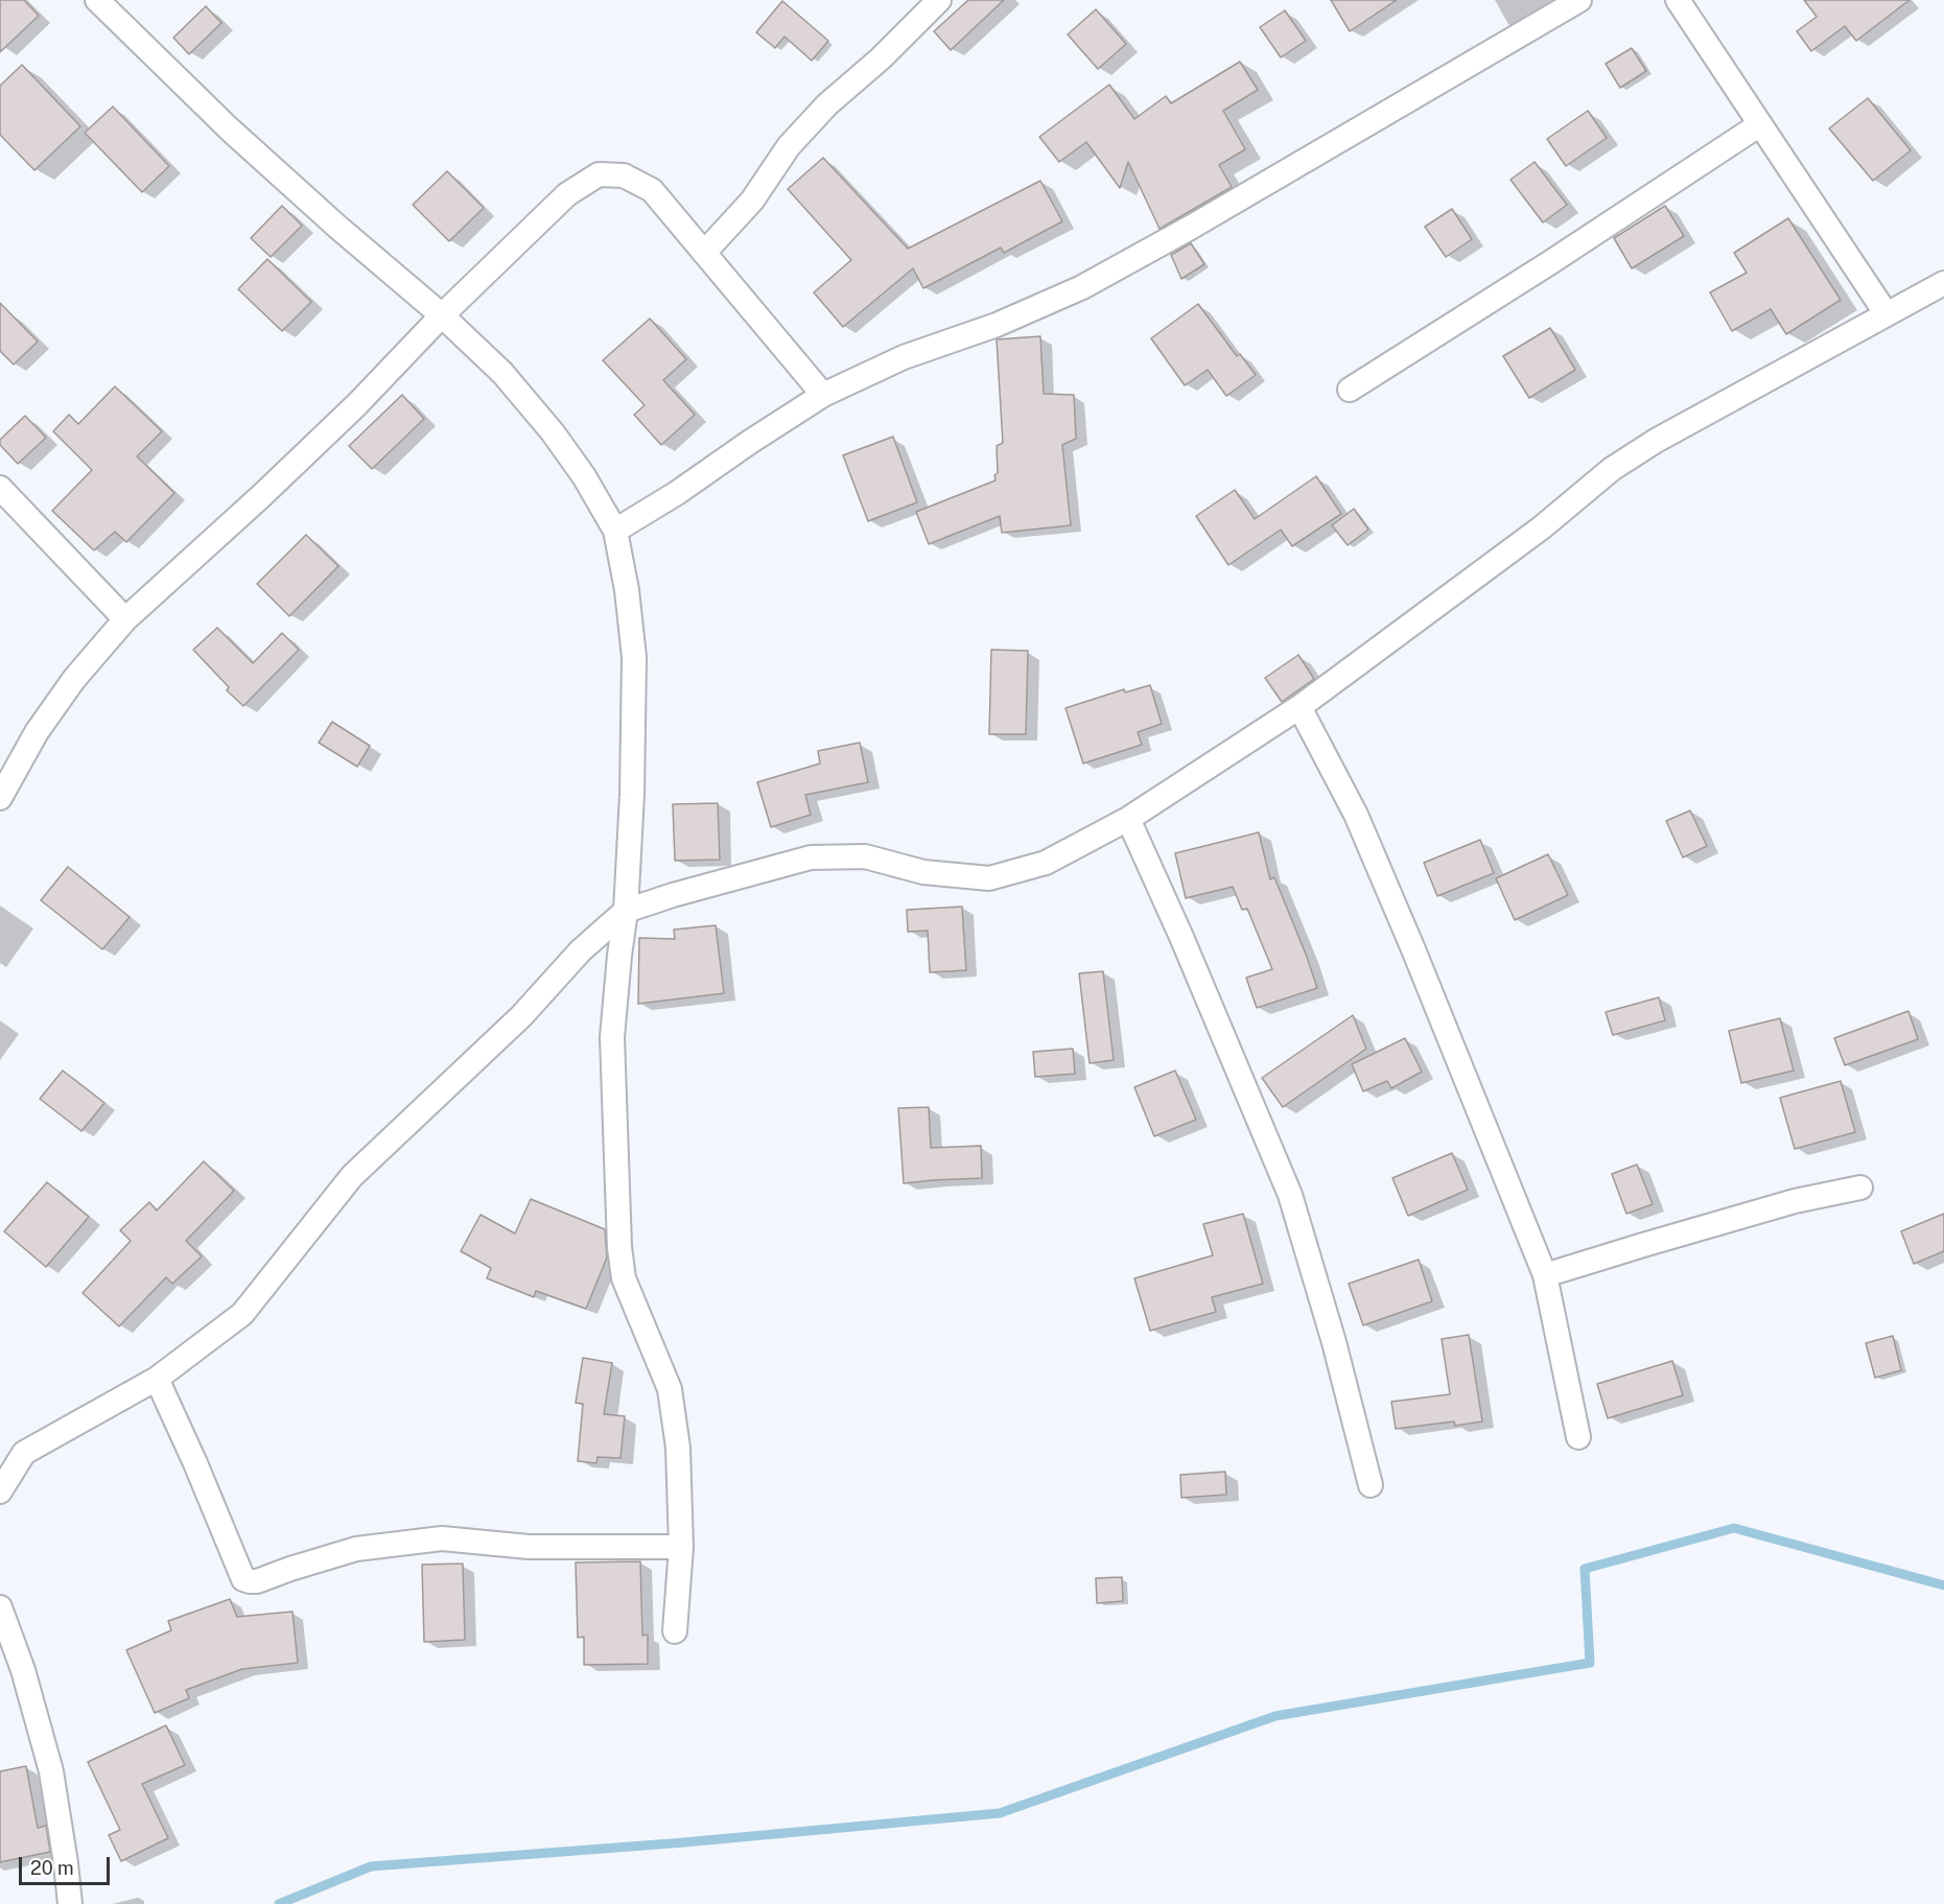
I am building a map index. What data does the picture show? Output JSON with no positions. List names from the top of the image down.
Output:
{
  "scale_bar": "20 m"
}
